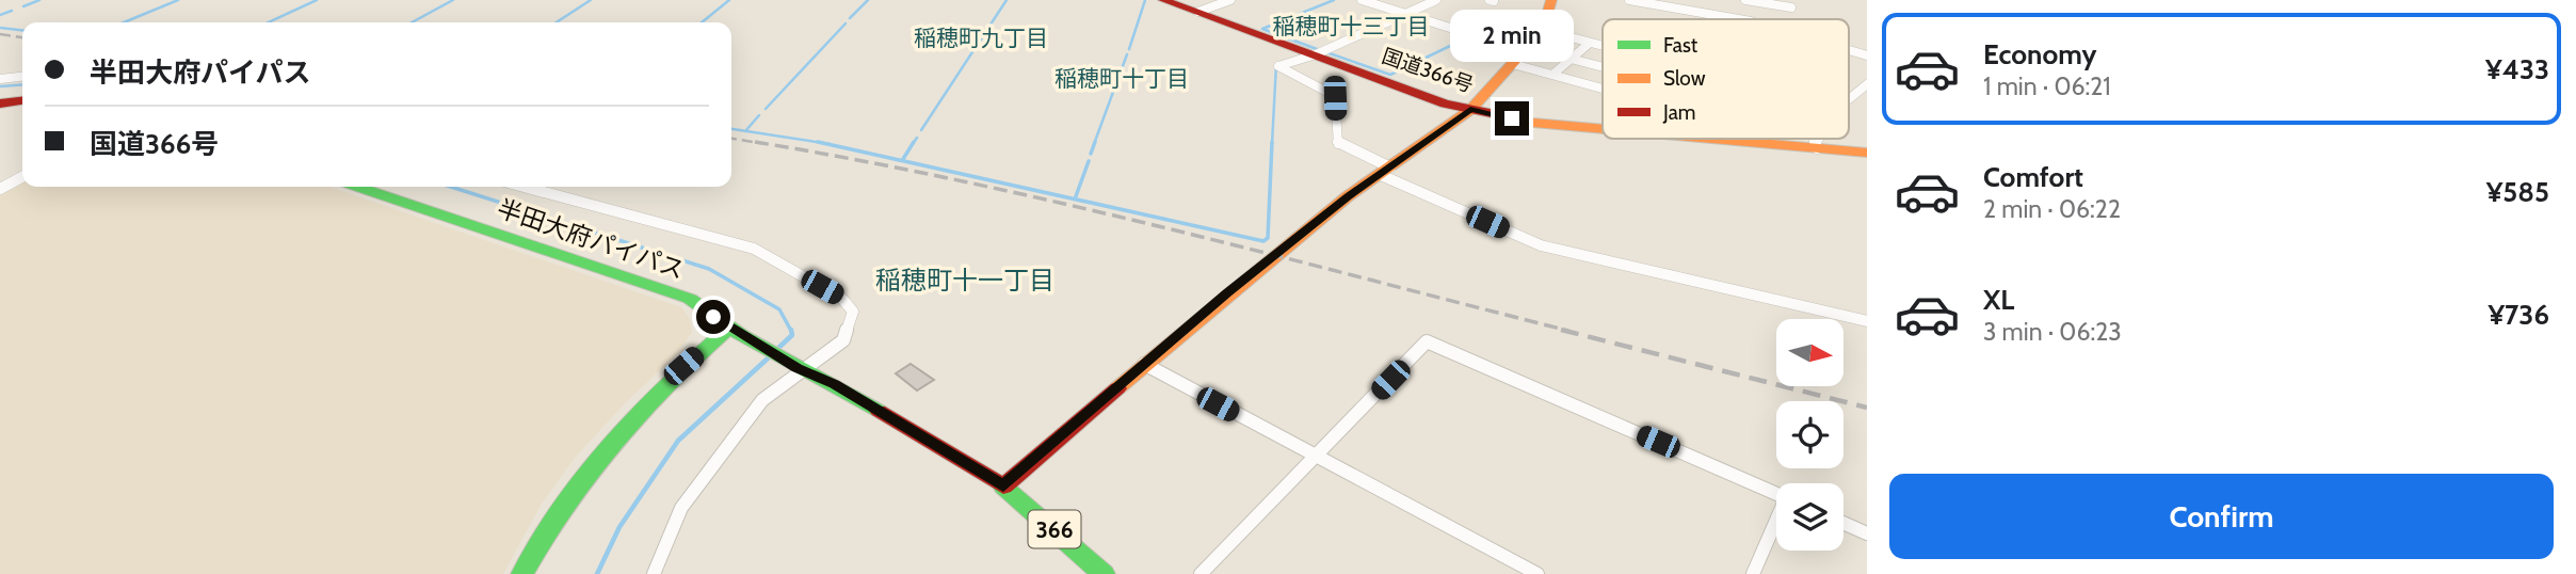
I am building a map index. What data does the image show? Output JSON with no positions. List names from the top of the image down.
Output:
{
  "streets": {
    "main road": ["国道366号", "半田大府パイパス", "366"]
  },
  "districts": [
    "稲穂町十三丁目",
    "稲穂町九丁目",
    "稲穂町十丁目",
    "稲穂町十一丁目"
  ],
  "legend": ["Fast", "Slow", "Jam"],
  "north": "right",
  "page": {
    "bubble": "2 min",
    "list": [
      {
        "name": "Economy",
        "note": "1 min · 06:21",
        "value": "¥433"
      },
      {
        "name": "Comfort",
        "note": "2 min · 06:22",
        "value": "¥585"
      },
      {
        "name": "XL",
        "note": "3 min · 06:23",
        "value": "¥736"
      }
    ],
    "banner": ["半田大府パイパス", "国道366号"],
    "buttons": "Confirm"
  }
}
